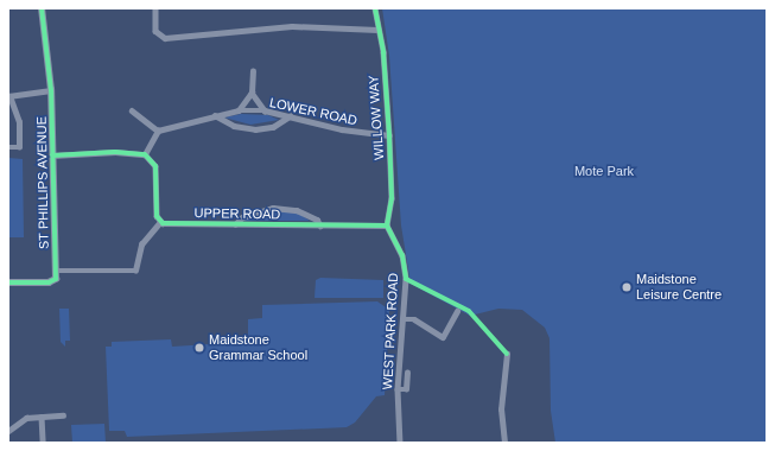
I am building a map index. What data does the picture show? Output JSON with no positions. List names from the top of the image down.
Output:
{
  "streets": {
    "street": [
      "LOWER ROAD",
      "WILLOW WAY",
      "ST PHILLIPS AVENUE",
      "UPPER ROAD",
      "WEST PARK ROAD"
    ]
  },
  "crossings": [
    ["LOWER ROAD", "WILLOW WAY"],
    ["WILLOW WAY", "UPPER ROAD"],
    ["WILLOW WAY", "WEST PARK ROAD"],
    ["UPPER ROAD", "WEST PARK ROAD"]
  ],
  "parks": ["Mote Park"],
  "places": ["Maidstone Leisure Centre", "Maidstone Grammar School"]
}
